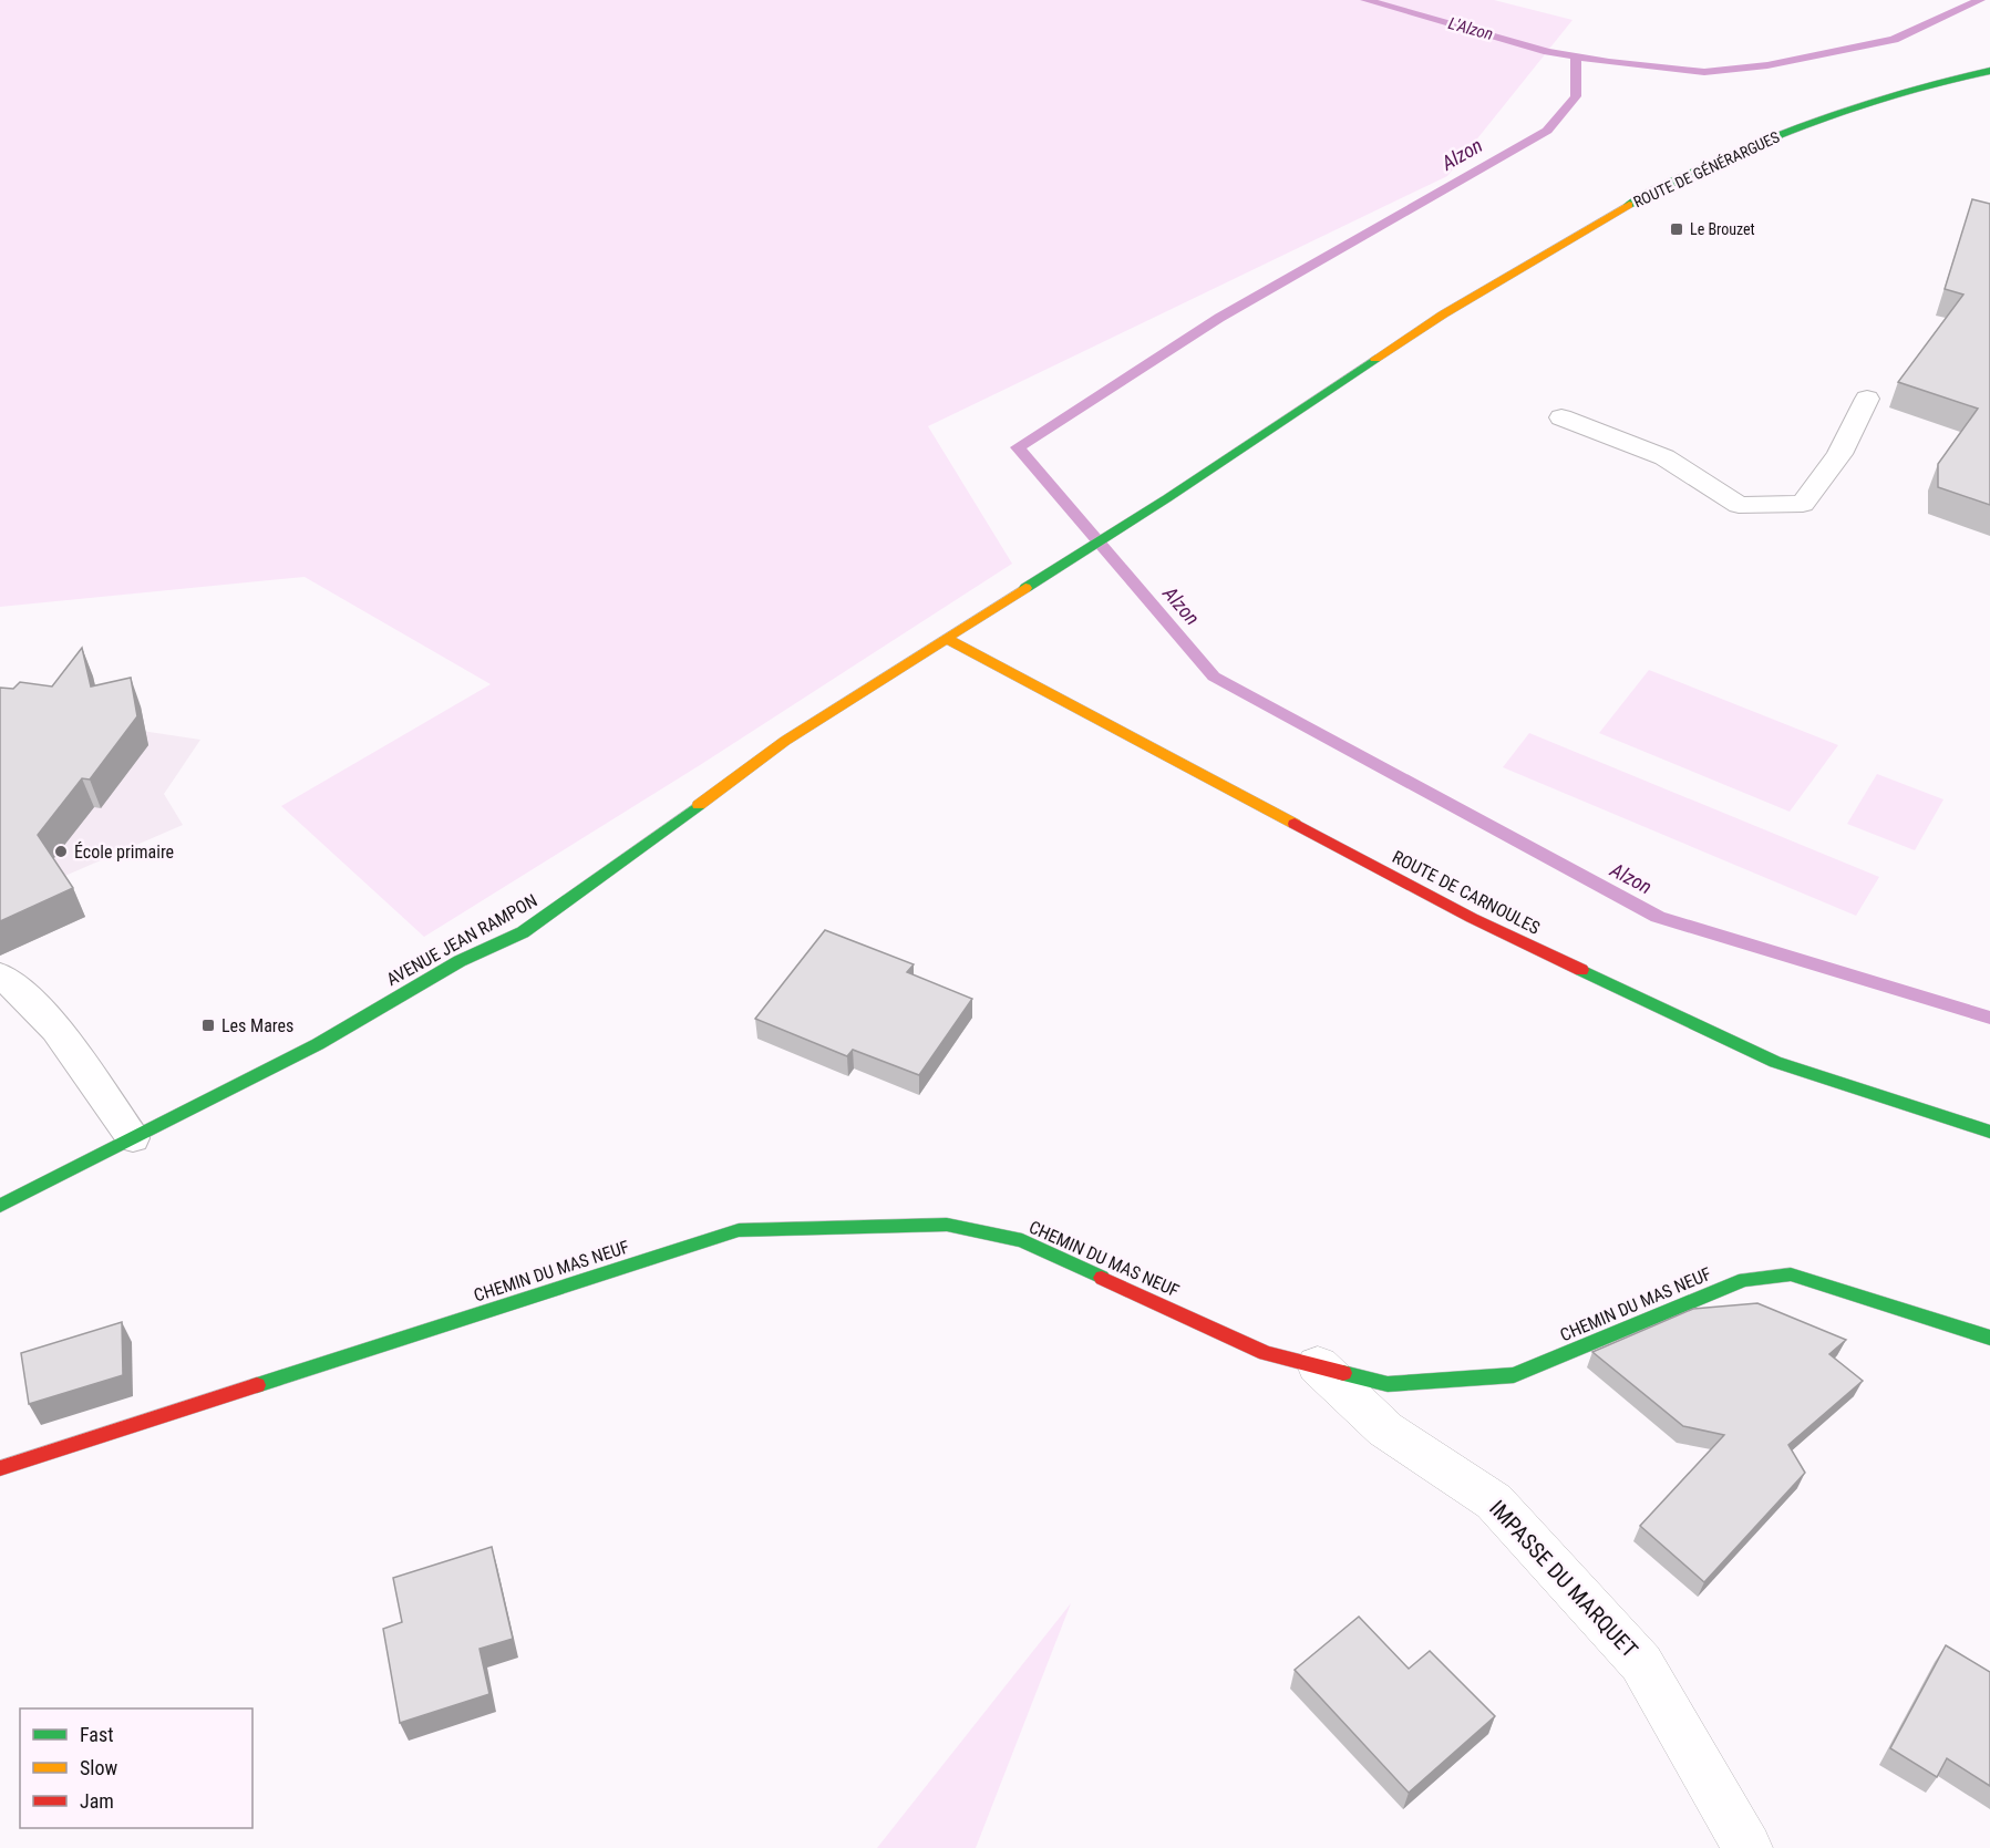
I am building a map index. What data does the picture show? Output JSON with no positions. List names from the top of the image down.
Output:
{
  "streets": {
    "main road": [
      "ROUTE DE GÉNÉRARGUES",
      "ROUTE DE CARNOULES",
      "AVENUE JEAN RAMPON",
      "CHEMIN DU MAS NEUF"
    ],
    "street": ["IMPASSE DU MARQUET"]
  },
  "crossings": [
    ["ROUTE DE GÉNÉRARGUES", "AVENUE JEAN RAMPON"],
    ["ROUTE DE CARNOULES", "AVENUE JEAN RAMPON"],
    ["CHEMIN DU MAS NEUF", "IMPASSE DU MARQUET"]
  ],
  "water": ["L'Alzon", "Alzon"],
  "places": {
    "transit": ["Le Brouzet", "Les Mares"],
    "other": ["École primaire"]
  },
  "legend": ["Fast", "Slow", "Jam"]
}
